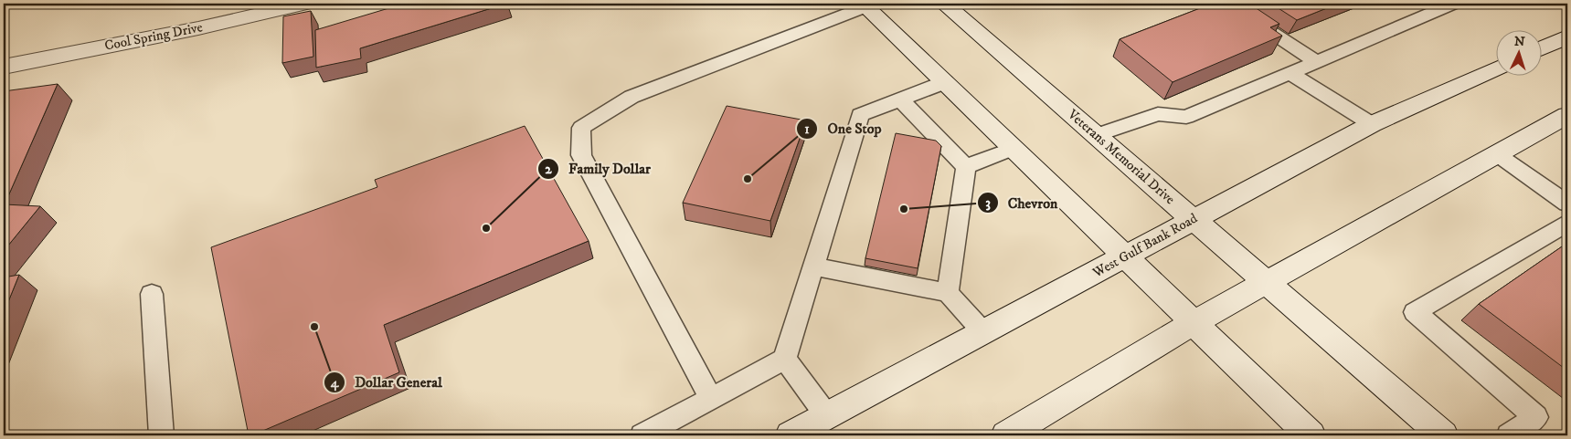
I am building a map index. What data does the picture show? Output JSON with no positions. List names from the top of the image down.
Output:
{
  "streets": {
    "main road": ["Cool Spring Drive", "Veterans Memorial Drive", "West Gulf Bank Road"]
  },
  "crossings": [
    ["Veterans Memorial Drive", "West Gulf Bank Road"]
  ],
  "places": [
    "One Stop",
    "Chevron",
    "Family Dollar",
    "Dollar General"
  ],
  "north": "top"
}
